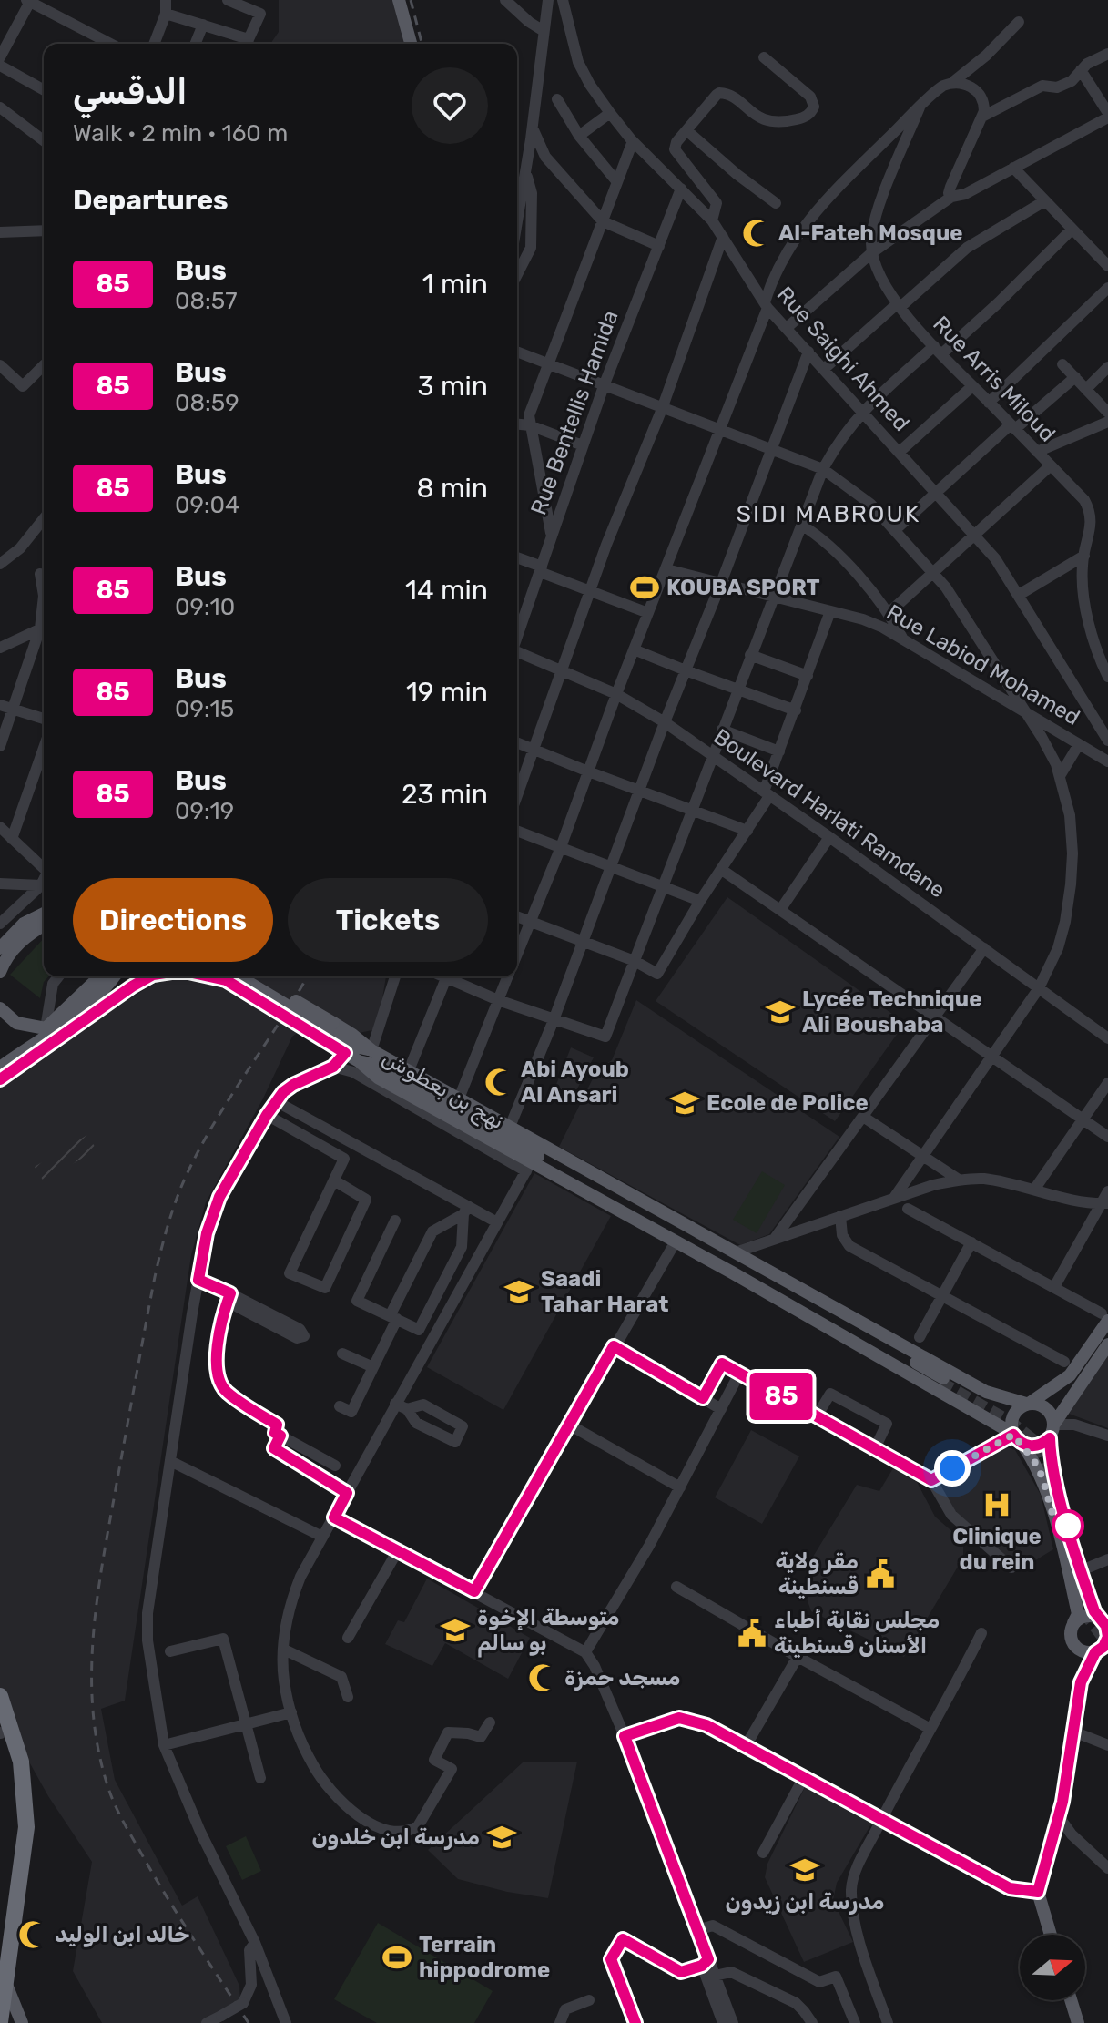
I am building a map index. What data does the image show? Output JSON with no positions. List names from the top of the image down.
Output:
{
  "streets": {
    "main road": ["نهج بن بعطوش"],
    "street": [
      "Rue Saighi Ahmed",
      "Rue Arris Miloud",
      "Rue Bentellis Hamida",
      "Rue Labiod Mohamed",
      "Boulevard Harlati Ramdane"
    ]
  },
  "crossings": [
    ["Rue Saighi Ahmed", "Rue Bentellis Hamida"]
  ],
  "districts": ["SIDI MABROUK"],
  "places": {
    "mosque": [
      "Al-Fateh Mosque",
      "Abi Ayoub Al Ansari",
      "مسجد حمزة",
      "خالد ابن الوليد"
    ],
    "sports": ["KOUBA SPORT", "Terrain hippodrome"],
    "school or university": [
      "Lycée Technique Ali Boushaba",
      "Ecole de Police",
      "Saadi Tahar Harat",
      "متوسطة الإخوة بو سالم",
      "مدرسة ابن خلدون",
      "مدرسة ابن زيدون"
    ],
    "hospital": ["Clinique du rein"],
    "public building": ["مقر ولاية قسنطينة", "مجلس نقابة أطباء الأسنان قسنطينة"]
  },
  "lines": ["bus line 85"],
  "north": "right",
  "page": {
    "on_map": "85",
    "heading": [
      ["الدقسي", "Walk · 2 min · 160 m"],
      "Departures"
    ],
    "list": [
      {
        "mark": "85",
        "name": "Bus",
        "note": "08:57",
        "value": "1 min"
      },
      {
        "mark": "85",
        "name": "Bus",
        "note": "08:59",
        "value": "3 min"
      },
      {
        "mark": "85",
        "name": "Bus",
        "note": "09:04",
        "value": "8 min"
      },
      {
        "mark": "85",
        "name": "Bus",
        "note": "09:10",
        "value": "14 min"
      },
      {
        "mark": "85",
        "name": "Bus",
        "note": "09:15",
        "value": "19 min"
      },
      {
        "mark": "85",
        "name": "Bus",
        "note": "09:19",
        "value": "23 min"
      }
    ],
    "buttons": ["Directions", "Tickets"]
  }
}
